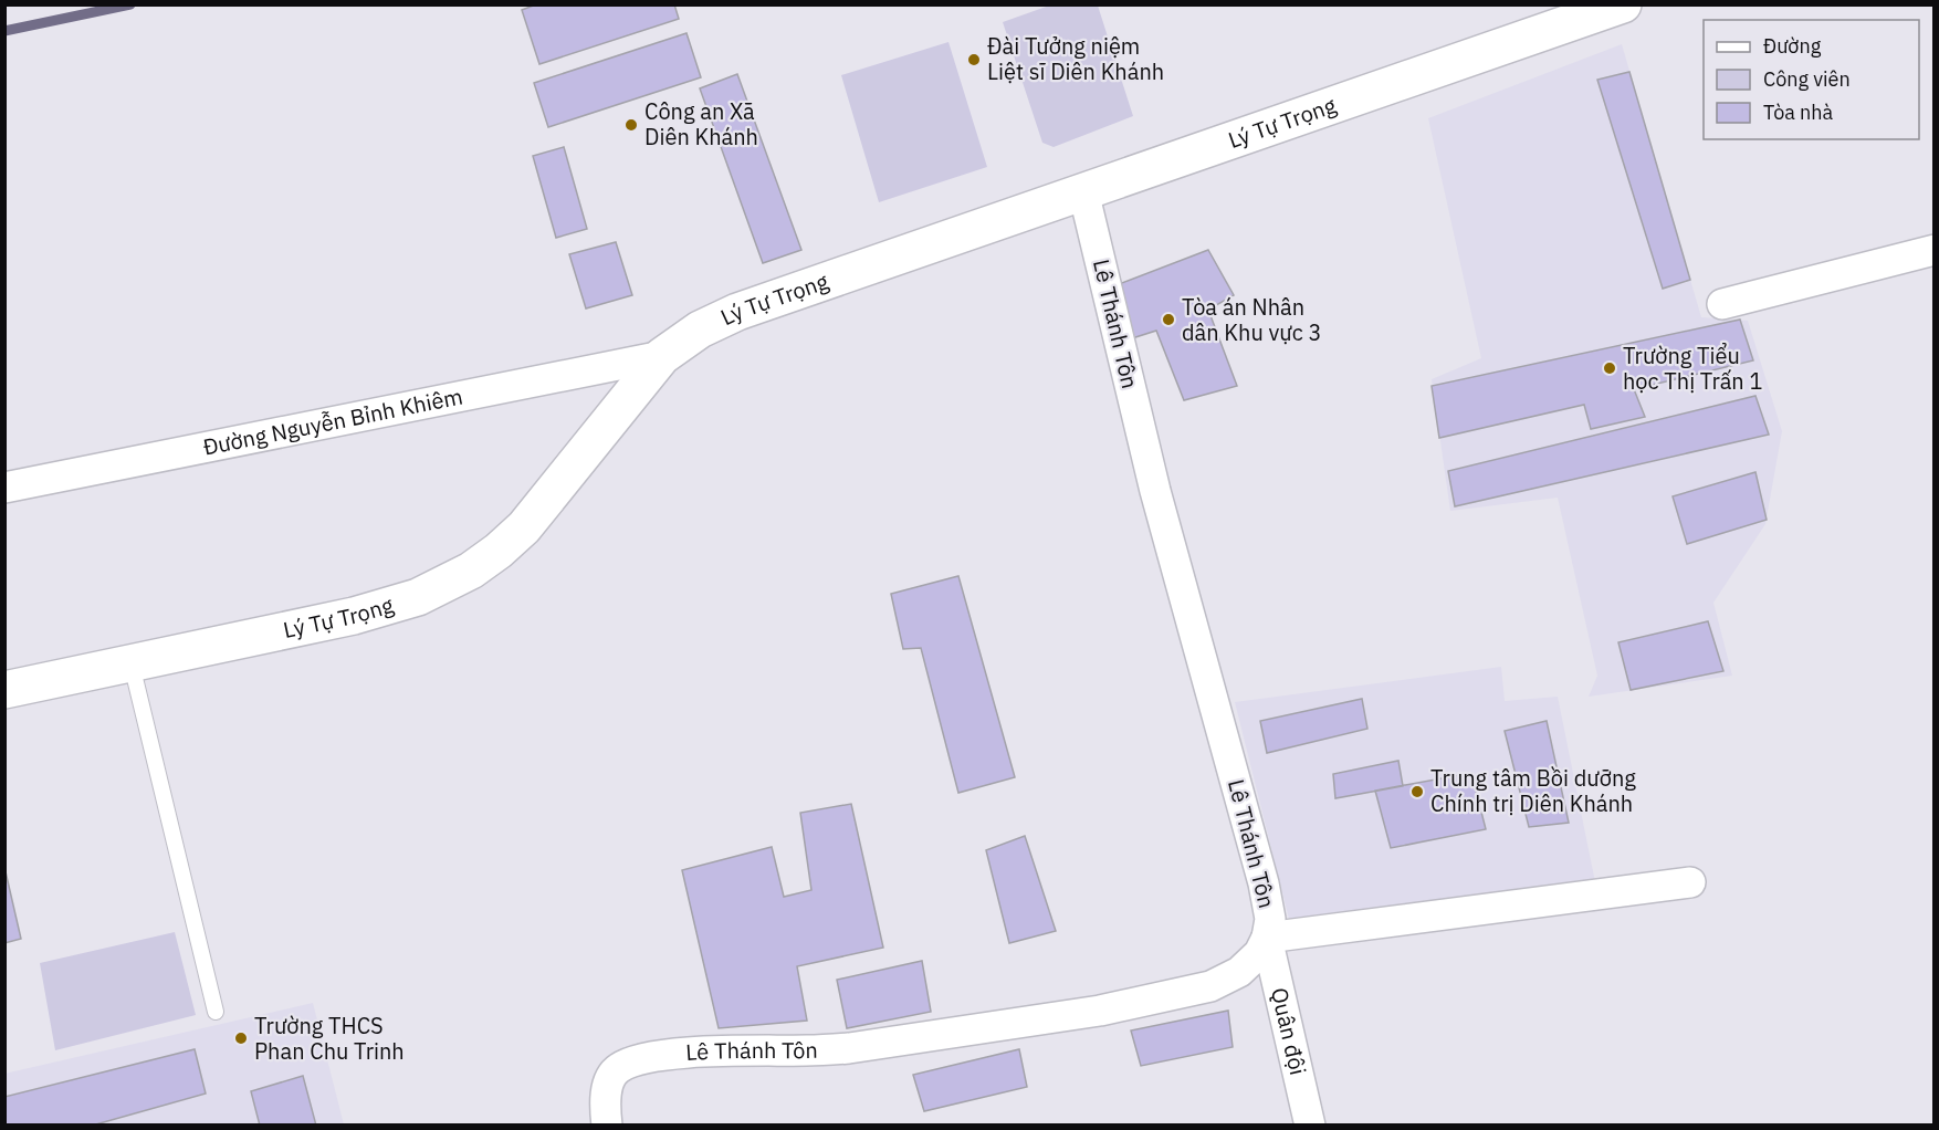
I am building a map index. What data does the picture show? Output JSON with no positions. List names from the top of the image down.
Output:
{
  "streets": {
    "street": [
      "Lý Tự Trọng",
      "Lê Thánh Tôn",
      "Đường Nguyễn Bỉnh Khiêm",
      "Quân đội"
    ]
  },
  "crossings": [
    ["Lý Tự Trọng", "Lê Thánh Tôn"],
    ["Lý Tự Trọng", "Đường Nguyễn Bỉnh Khiêm"],
    ["Lê Thánh Tôn", "Quân đội"]
  ],
  "places": [
    "Đài Tưởng niệm Liệt sĩ Diên Khánh",
    "Công an Xã Diên Khánh",
    "Tòa án Nhân dân Khu vực 3",
    "Trường Tiểu học Thị Trấn 1",
    "Trung tâm Bồi dưỡng Chính trị Diên Khánh",
    "Trường THCS Phan Chu Trinh"
  ],
  "legend": ["Đường", "Công viên", "Tòa nhà"]
}
